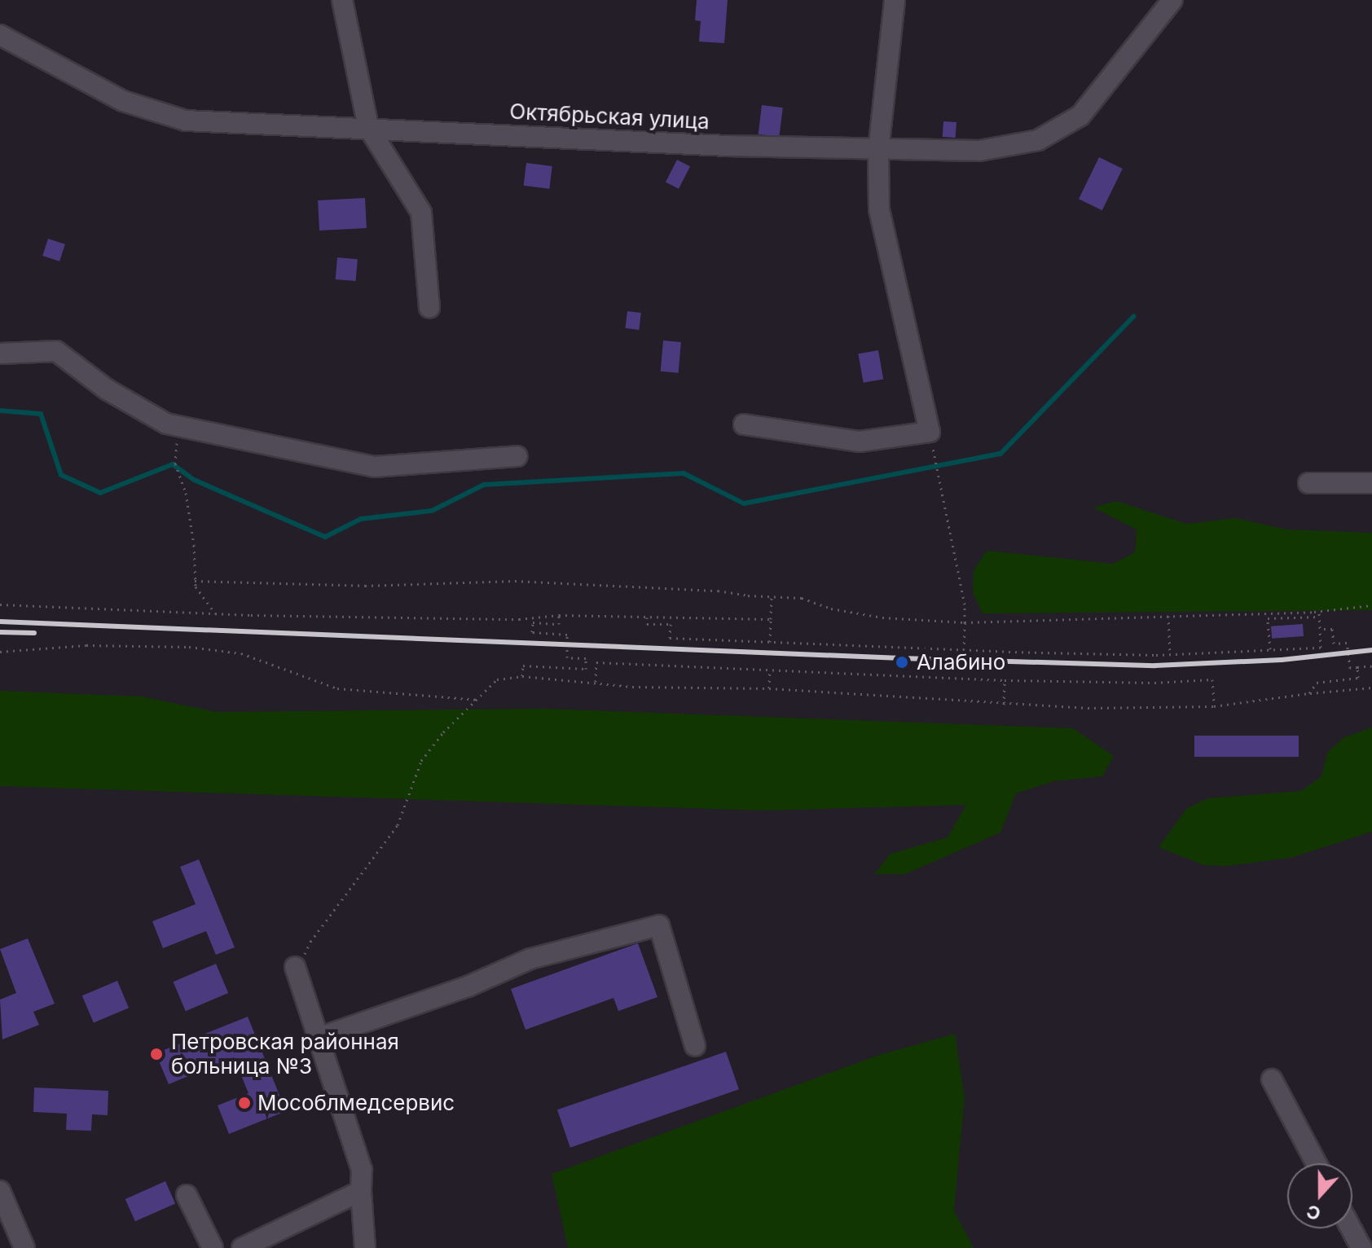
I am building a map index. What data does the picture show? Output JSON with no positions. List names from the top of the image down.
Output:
{
  "streets": {
    "street": ["Октябрьская улица"]
  },
  "places": ["Алабино", "Петровская районная больница №3", "Мособлмедсервис"],
  "north": "bottom"
}
